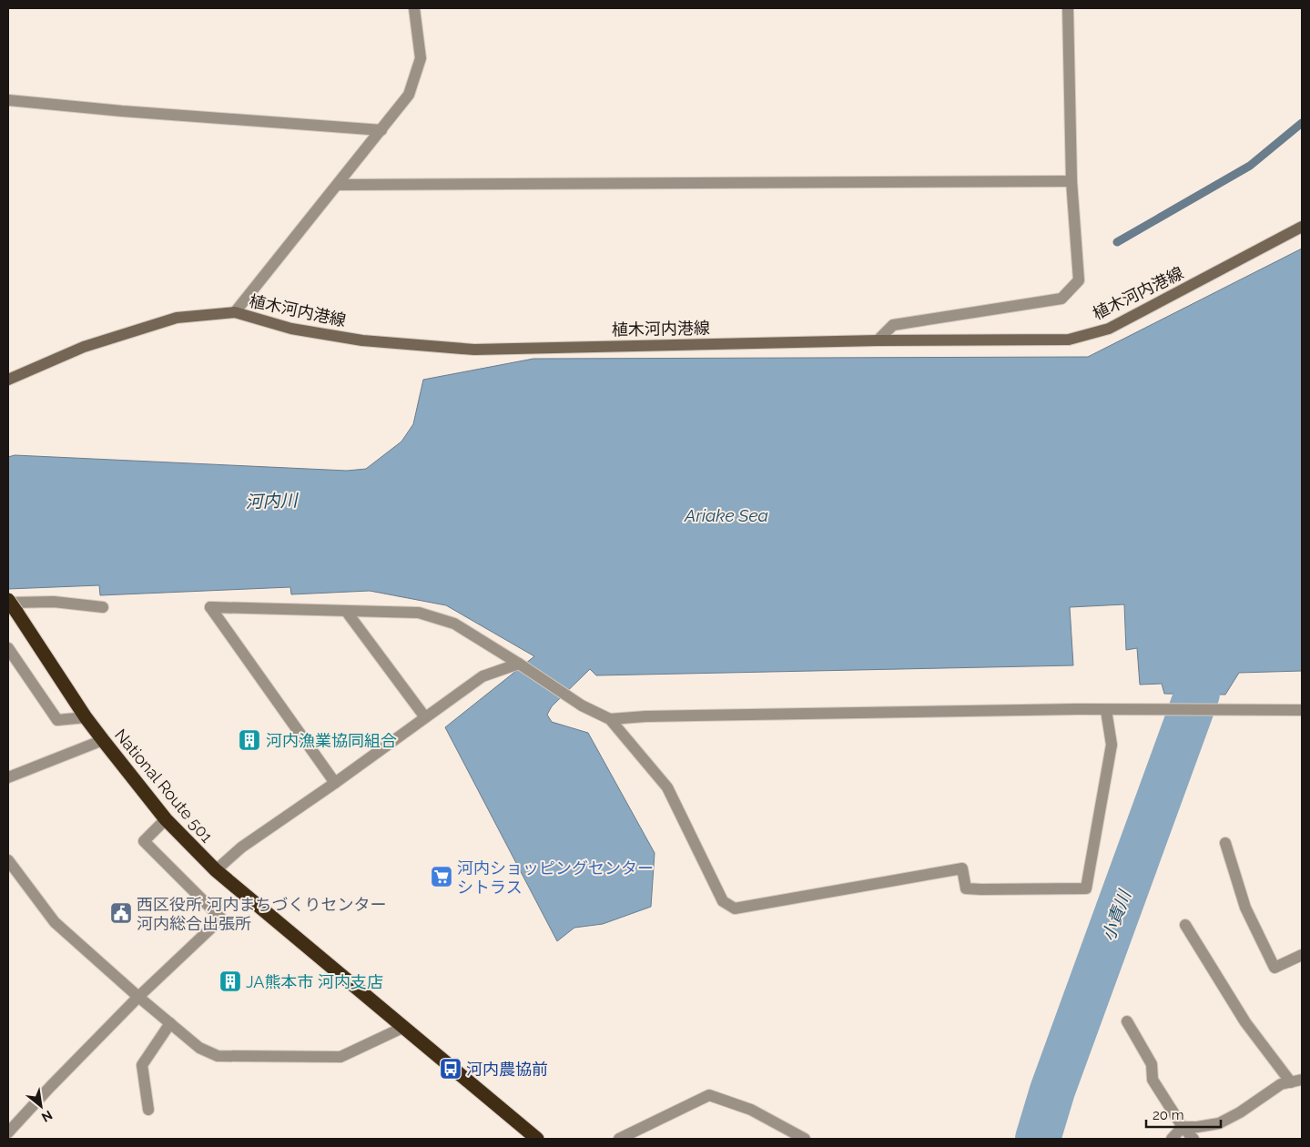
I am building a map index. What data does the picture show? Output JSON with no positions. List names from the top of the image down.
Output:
{
  "streets": {
    "highway": ["National Route 501"],
    "main road": ["植木河内港線"]
  },
  "water": ["河内川", "Ariake Sea", "小責川"],
  "places": {
    "building": ["河内漁業協同組合", "JA熊本市 河内支店"],
    "supermarket": ["河内ショッピングセンター シトラス"],
    "public building": ["西区役所 河内まちづくりセンター 河内総合出張所"],
    "bus stop": ["河内農協前"]
  },
  "scale_bar": "20 m",
  "north": "bottom right"
}
